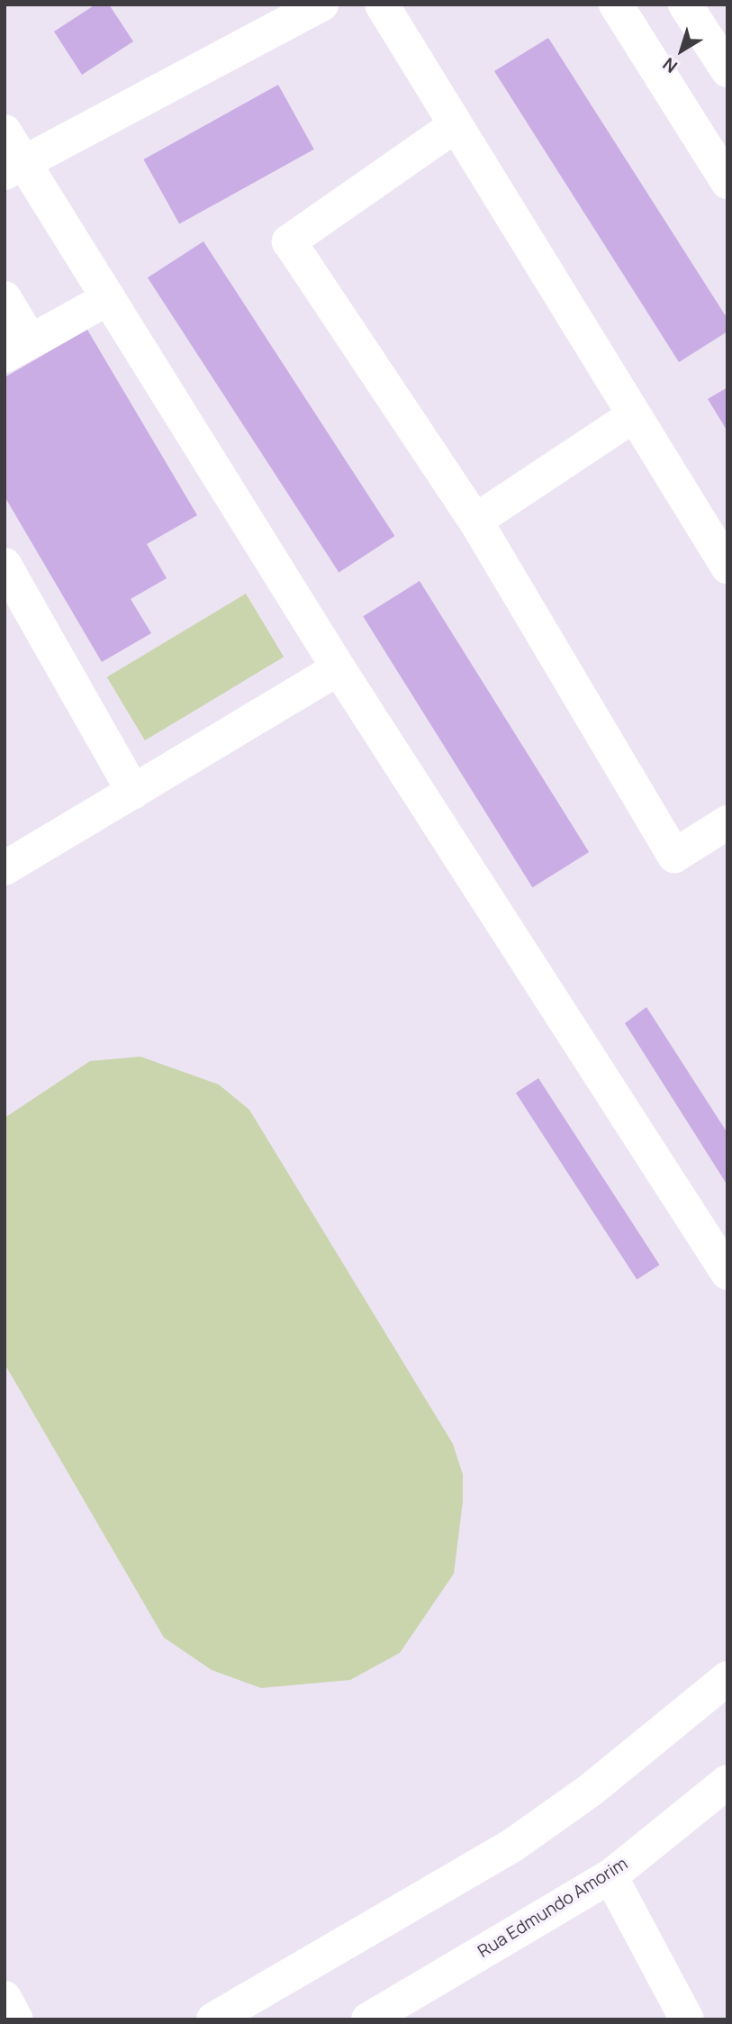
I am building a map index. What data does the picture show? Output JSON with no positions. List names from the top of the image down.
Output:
{
  "streets": {
    "street": ["Rua Edmundo Amorim"]
  },
  "north": "bottom left"
}
